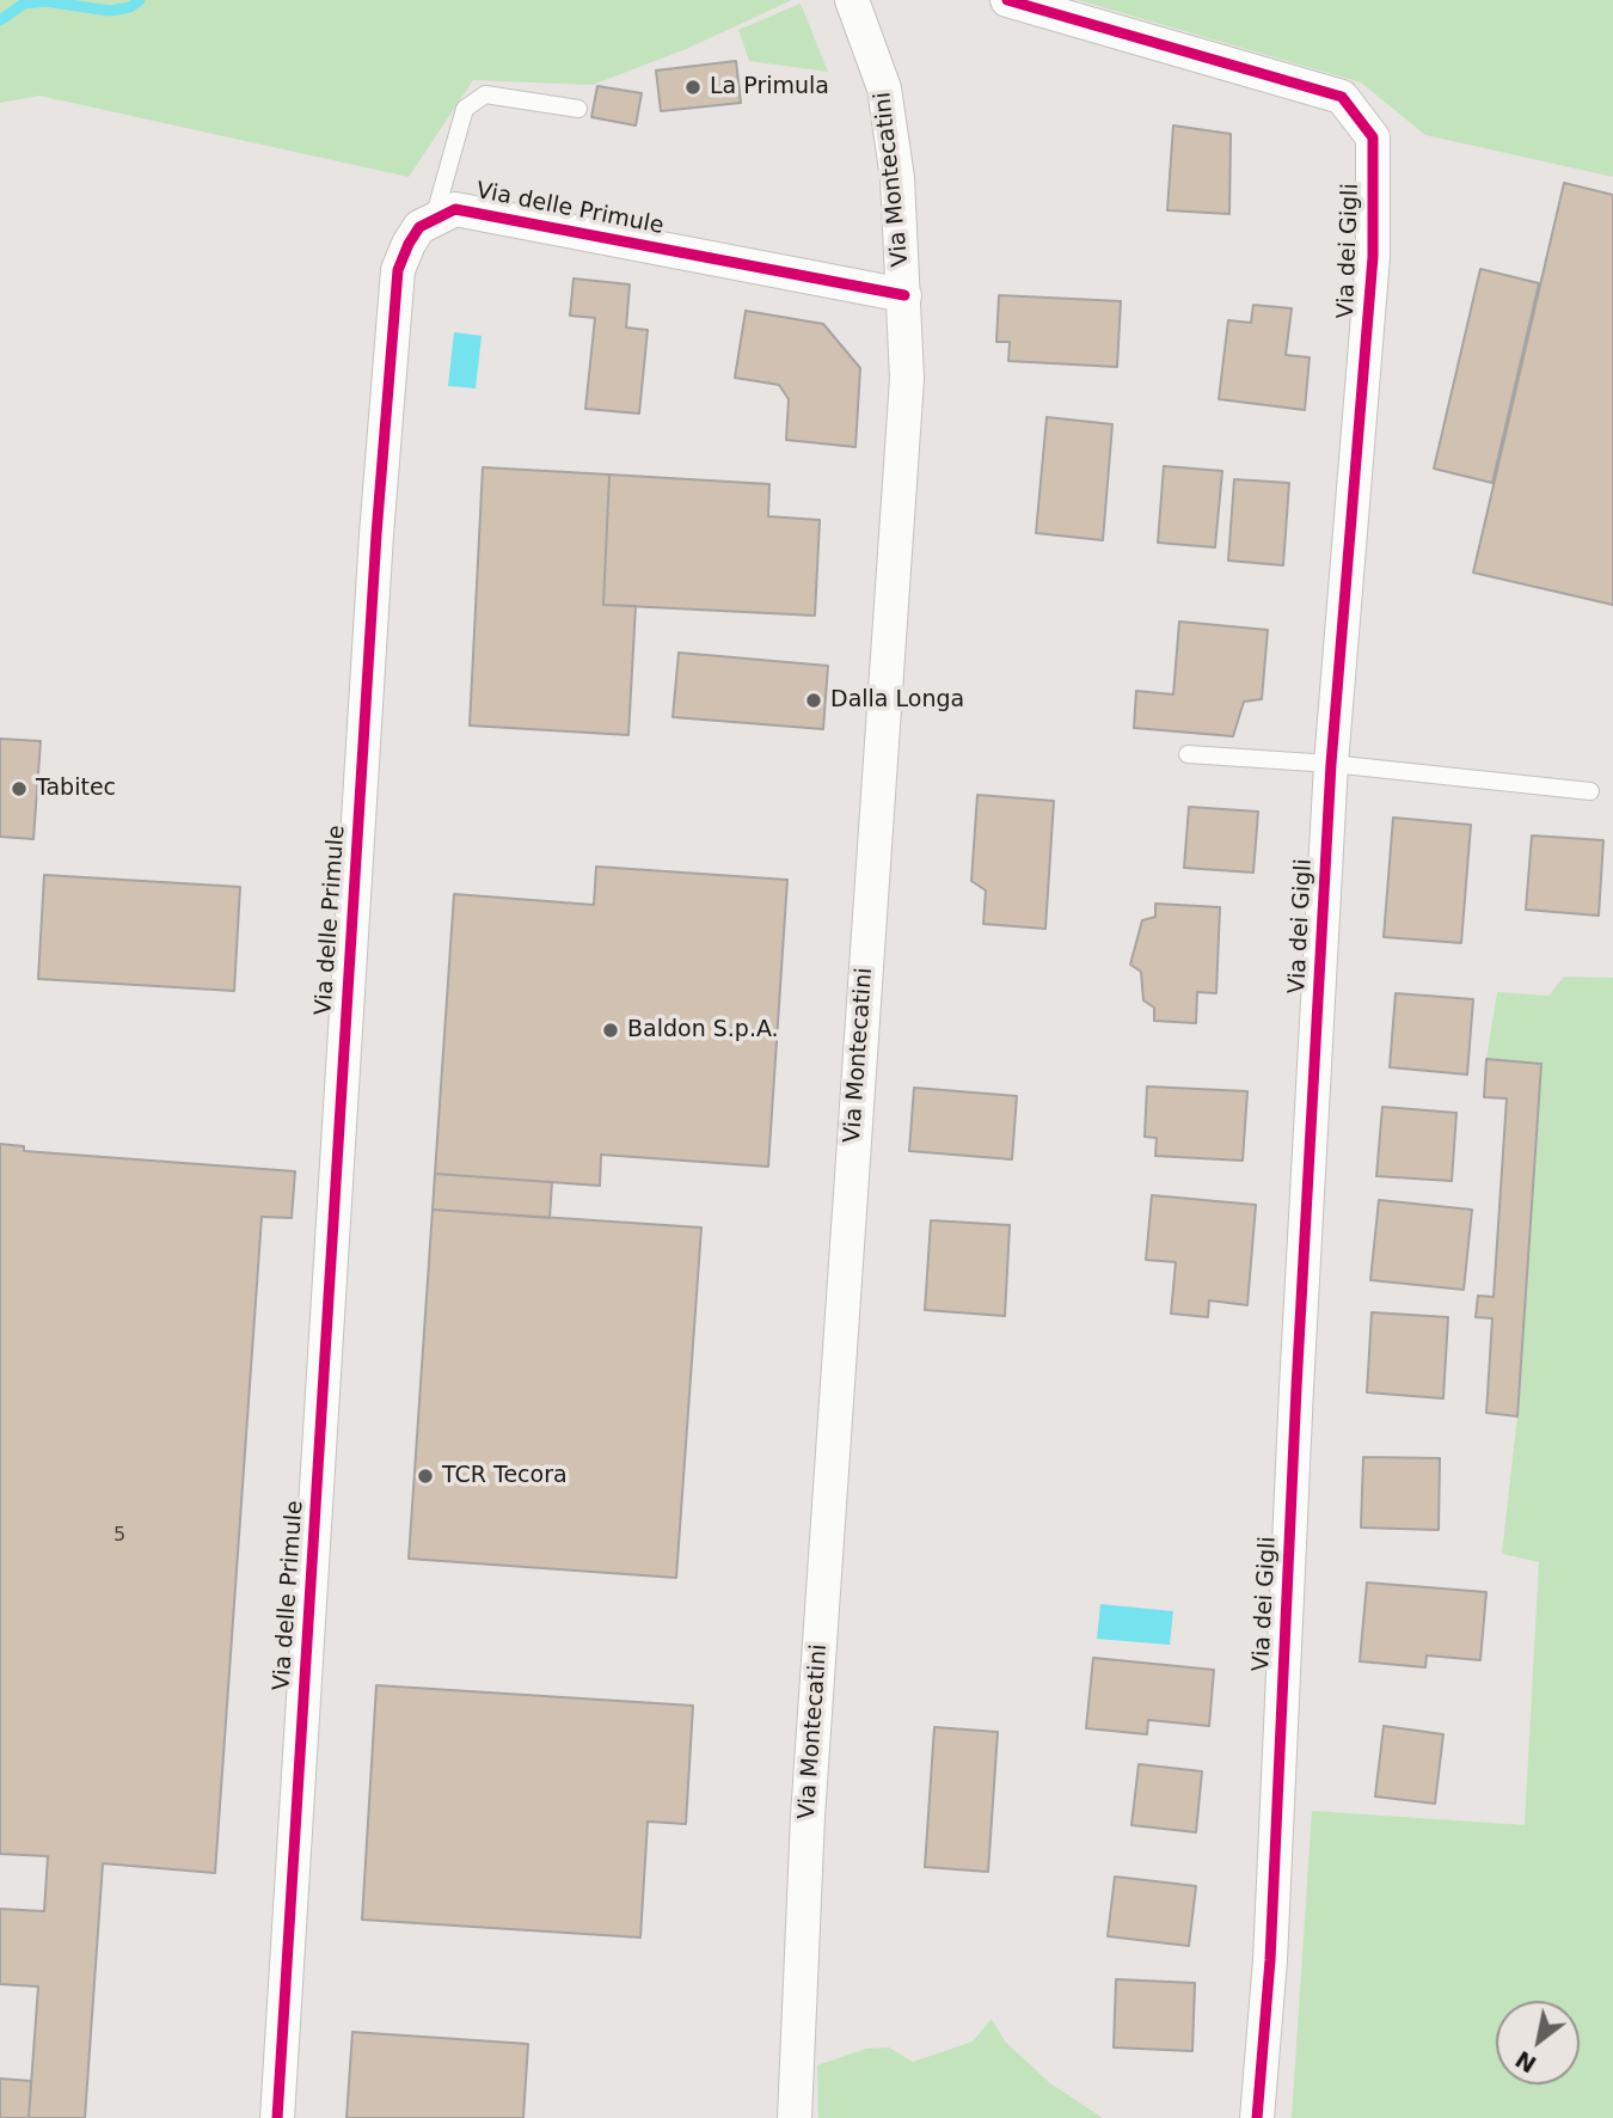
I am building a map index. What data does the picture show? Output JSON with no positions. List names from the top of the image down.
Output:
{
  "streets": {
    "street": ["Via Montecatini", "Via delle Primule", "Via dei Gigli"]
  },
  "crossings": [
    ["Via Montecatini", "Via delle Primule"]
  ],
  "places": [
    "La Primula",
    "Dalla Longa",
    "Tabitec",
    "Baldon S.p.A.",
    "TCR Tecora"
  ],
  "house_numbers": ["5"],
  "north": "bottom left"
}
